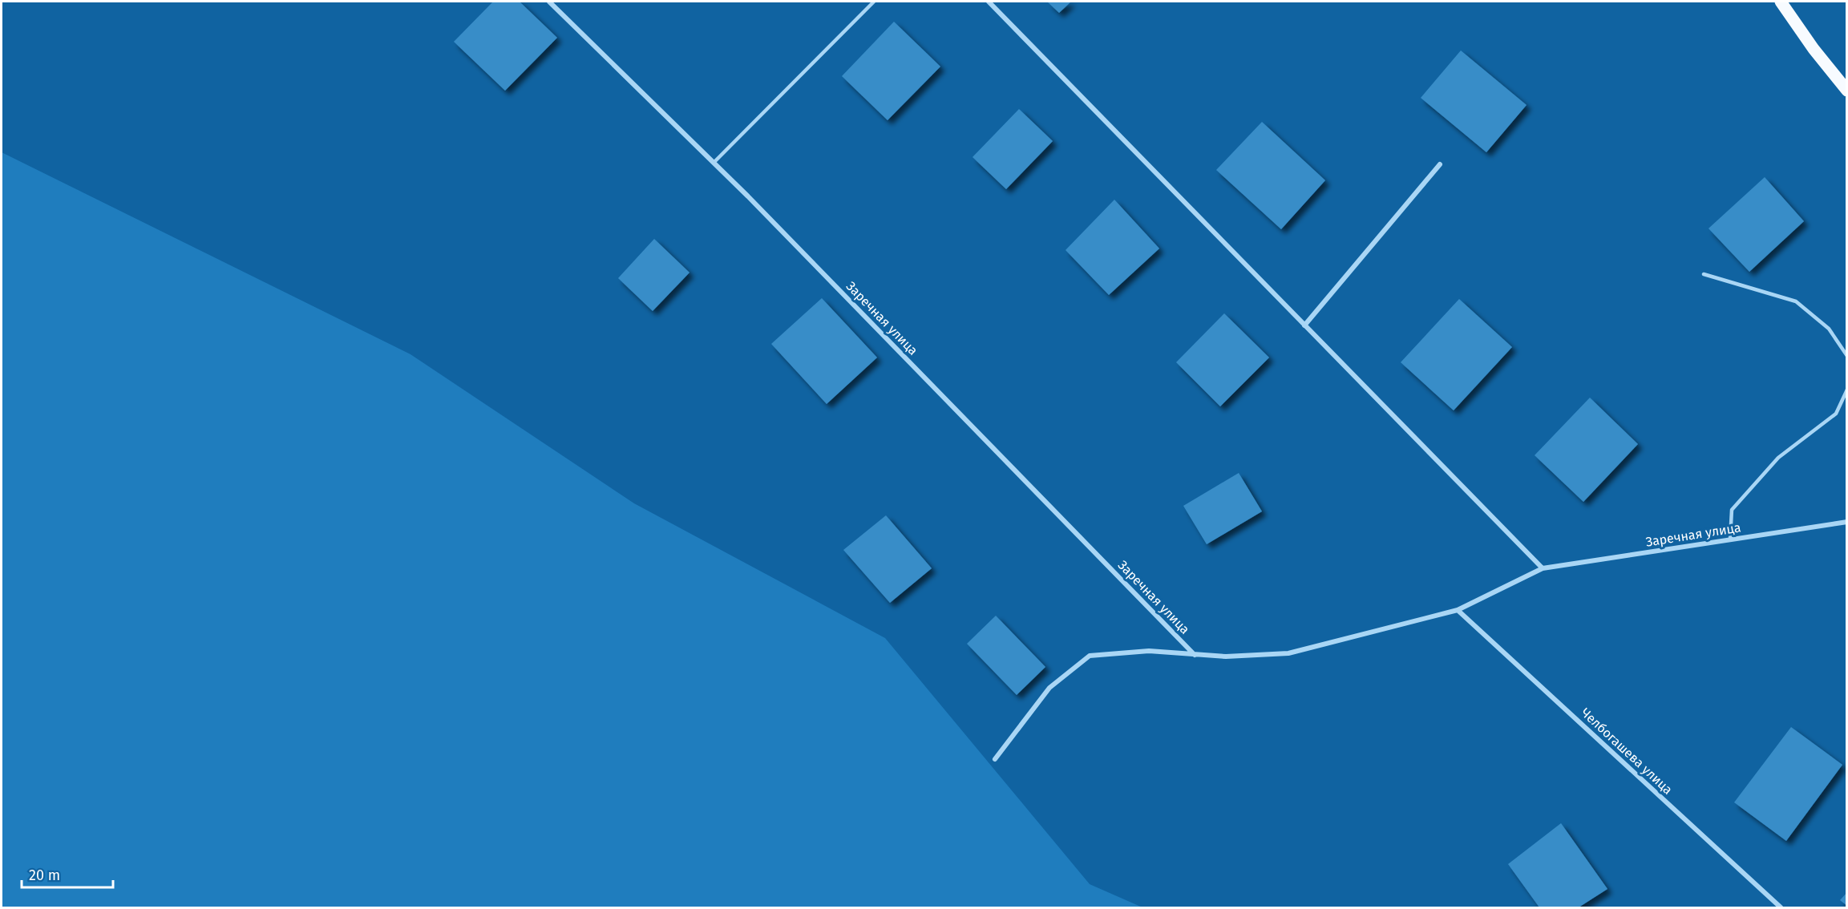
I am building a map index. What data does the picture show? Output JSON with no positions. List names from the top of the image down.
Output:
{
  "streets": {
    "street": ["Заречная улица", "Челбогашева улица"]
  },
  "crossings": [
    ["Заречная улица", "Челбогашева улица"]
  ],
  "scale_bar": "20 m"
}
